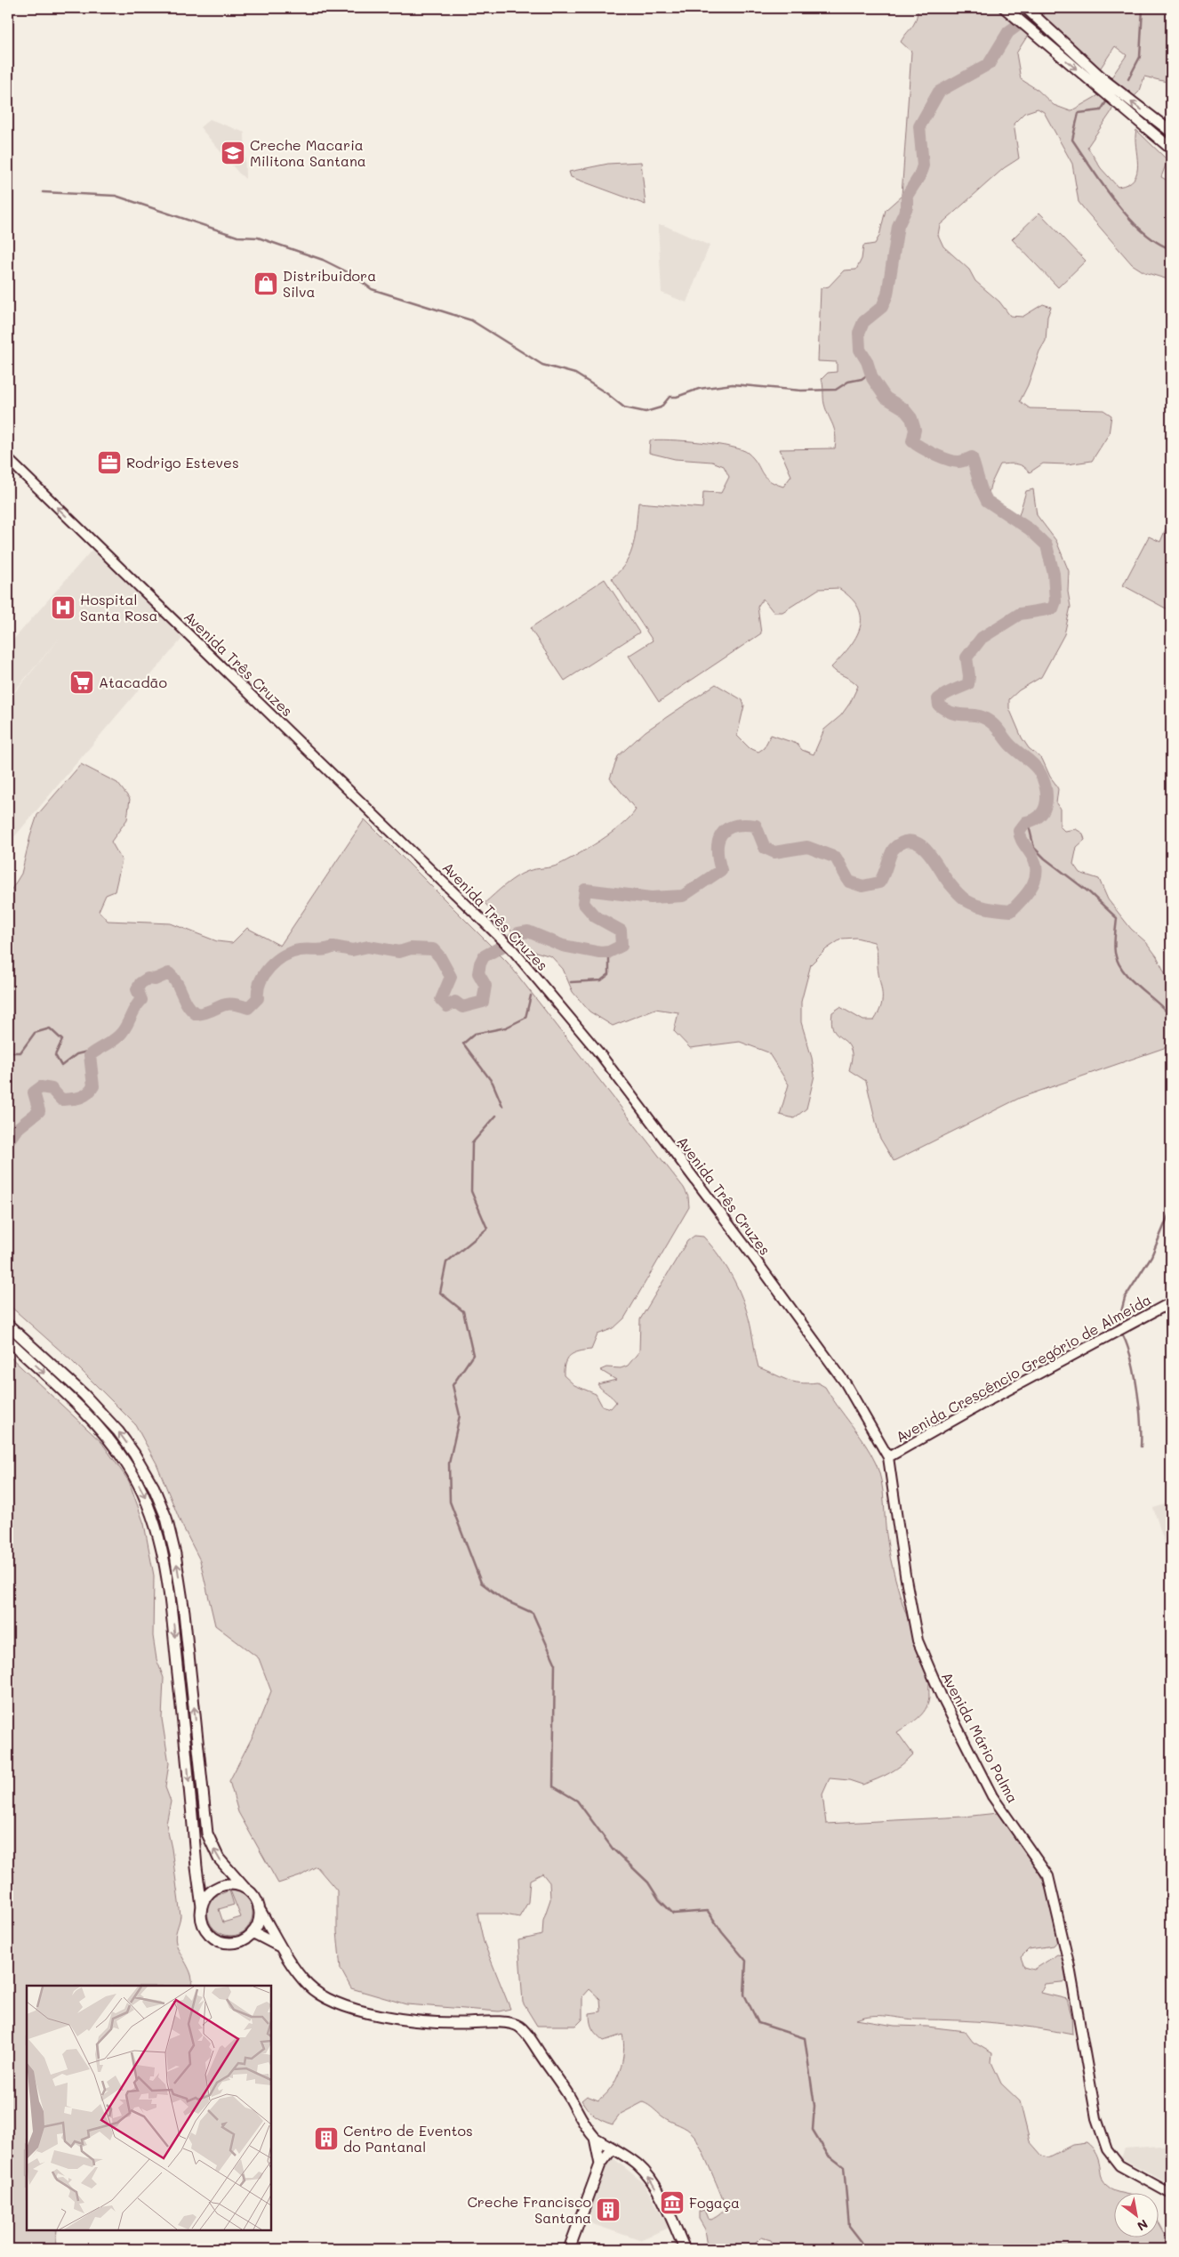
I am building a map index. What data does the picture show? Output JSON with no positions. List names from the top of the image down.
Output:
{
  "streets": {
    "street": ["Avenida Três Cruzes", "Avenida Crescêncio Gregório de Almeida", "Avenida Mário Palma"]
  },
  "crossings": [
    ["Avenida Três Cruzes", "Avenida Crescêncio Gregório de Almeida"],
    ["Avenida Três Cruzes", "Avenida Mário Palma"],
    ["Avenida Crescêncio Gregório de Almeida", "Avenida Mário Palma"]
  ],
  "one_way": ["Avenida Três Cruzes"],
  "places": {
    "school or university": ["Creche Macaria Militona Santana"],
    "shop": ["Distribuidora Silva"],
    "office": ["Rodrigo Esteves"],
    "hospital": ["Hospital Santa Rosa"],
    "supermarket": ["Atacadão"],
    "building": ["Centro de Eventos do Pantanal", "Creche Francisco Santana"],
    "museum": ["Fogaça"]
  },
  "north": "bottom right"
}
